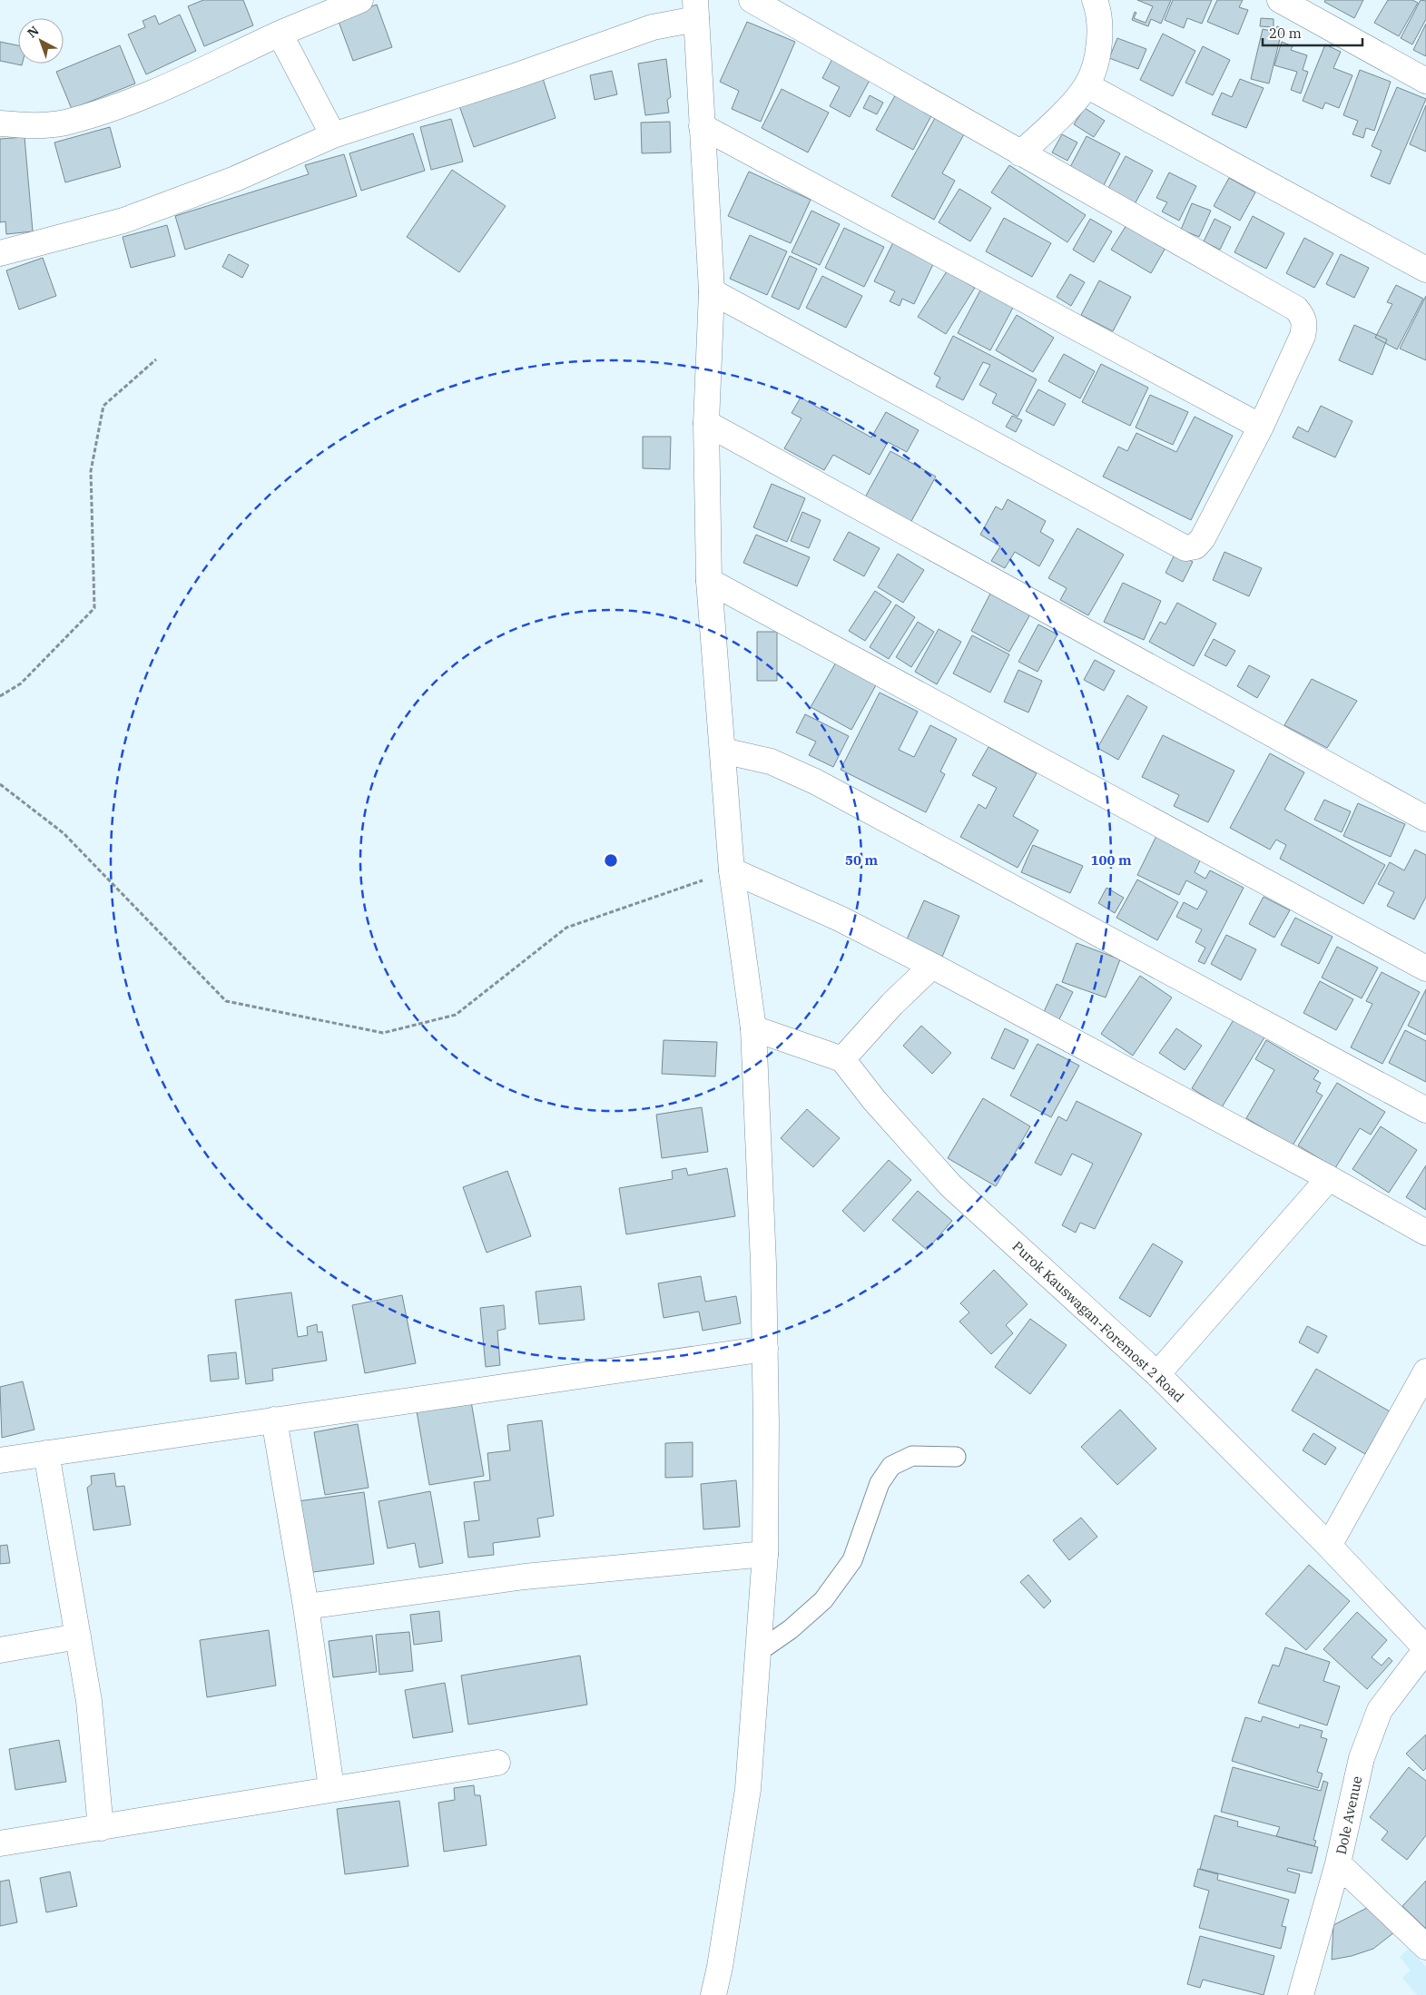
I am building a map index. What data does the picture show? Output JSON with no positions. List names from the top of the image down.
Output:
{
  "streets": {
    "street": ["Purok Kauswagan-Foremost 2 Road", "Dole Avenue"]
  },
  "crossings": [
    ["Purok Kauswagan-Foremost 2 Road", "Dole Avenue"]
  ],
  "scale_bar": "20 m",
  "north": "top left",
  "rings": ["50 m", "100 m"]
}
